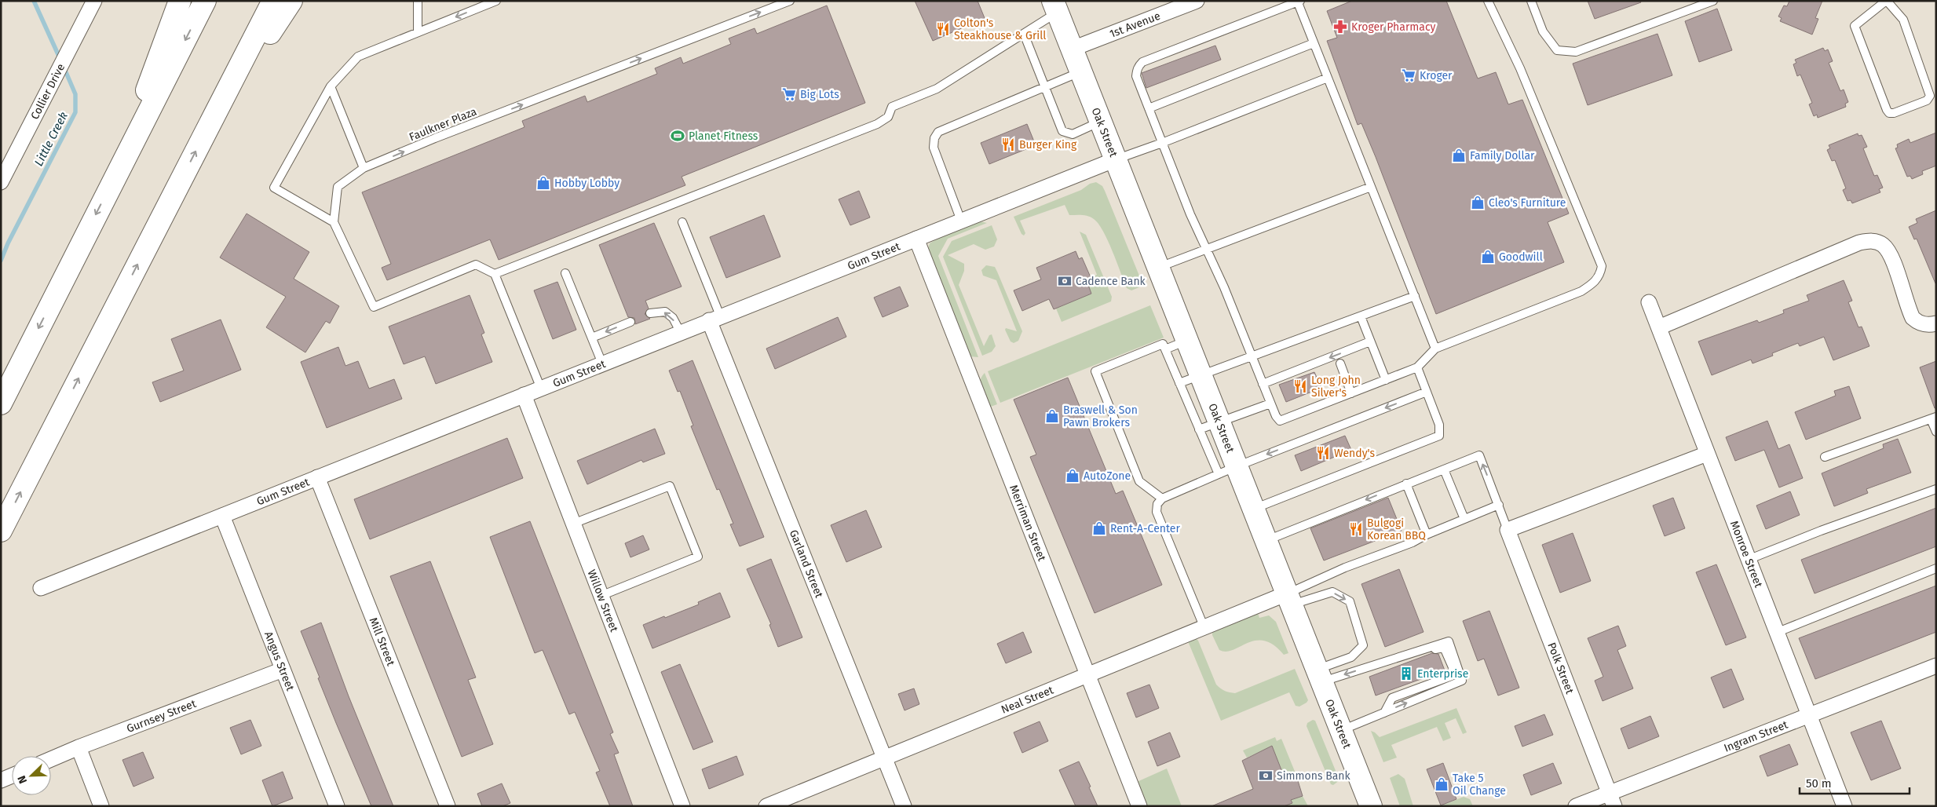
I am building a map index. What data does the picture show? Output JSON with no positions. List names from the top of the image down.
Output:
{
  "streets": {
    "highway": ["Oak Street"],
    "street": [
      "1st Avenue",
      "Collier Drive",
      "Gum Street",
      "Merriman Street",
      "Monroe Street",
      "Garland Street",
      "Willow Street",
      "Mill Street",
      "Angus Street",
      "Polk Street",
      "Neal Street",
      "Gurnsey Street",
      "Ingram Street"
    ],
    "lane": ["Faulkner Plaza"]
  },
  "crossings": [
    ["1st Avenue", "Oak Street"],
    ["Oak Street", "Gum Street"],
    ["Oak Street", "Neal Street"],
    ["Gum Street", "Merriman Street"],
    ["Gum Street", "Garland Street"],
    ["Gum Street", "Willow Street"],
    ["Gum Street", "Mill Street"],
    ["Gum Street", "Angus Street"],
    ["Merriman Street", "Neal Street"],
    ["Monroe Street", "Ingram Street"],
    ["Garland Street", "Neal Street"],
    ["Angus Street", "Gurnsey Street"],
    ["Polk Street", "Ingram Street"]
  ],
  "one_way": ["Faulkner Plaza"],
  "water": ["Little Creek"],
  "places": {
    "pharmacy": ["Kroger Pharmacy"],
    "restaurant": [
      "Colton's Steakhouse & Grill",
      "Burger King",
      "Long John Silver's",
      "Wendy's",
      "Bulgogi Korean BBQ"
    ],
    "supermarket": ["Kroger", "Big Lots"],
    "sports": ["Planet Fitness"],
    "shop": [
      "Family Dollar",
      "Hobby Lobby",
      "Cleo's Furniture",
      "Goodwill",
      "Braswell & Son Pawn Brokers",
      "AutoZone",
      "Rent-A-Center",
      "Take 5 Oil Change"
    ],
    "bank": ["Cadence Bank", "Simmons Bank"],
    "building": ["Enterprise"]
  },
  "scale_bar": "50 m",
  "north": "bottom left"
}
